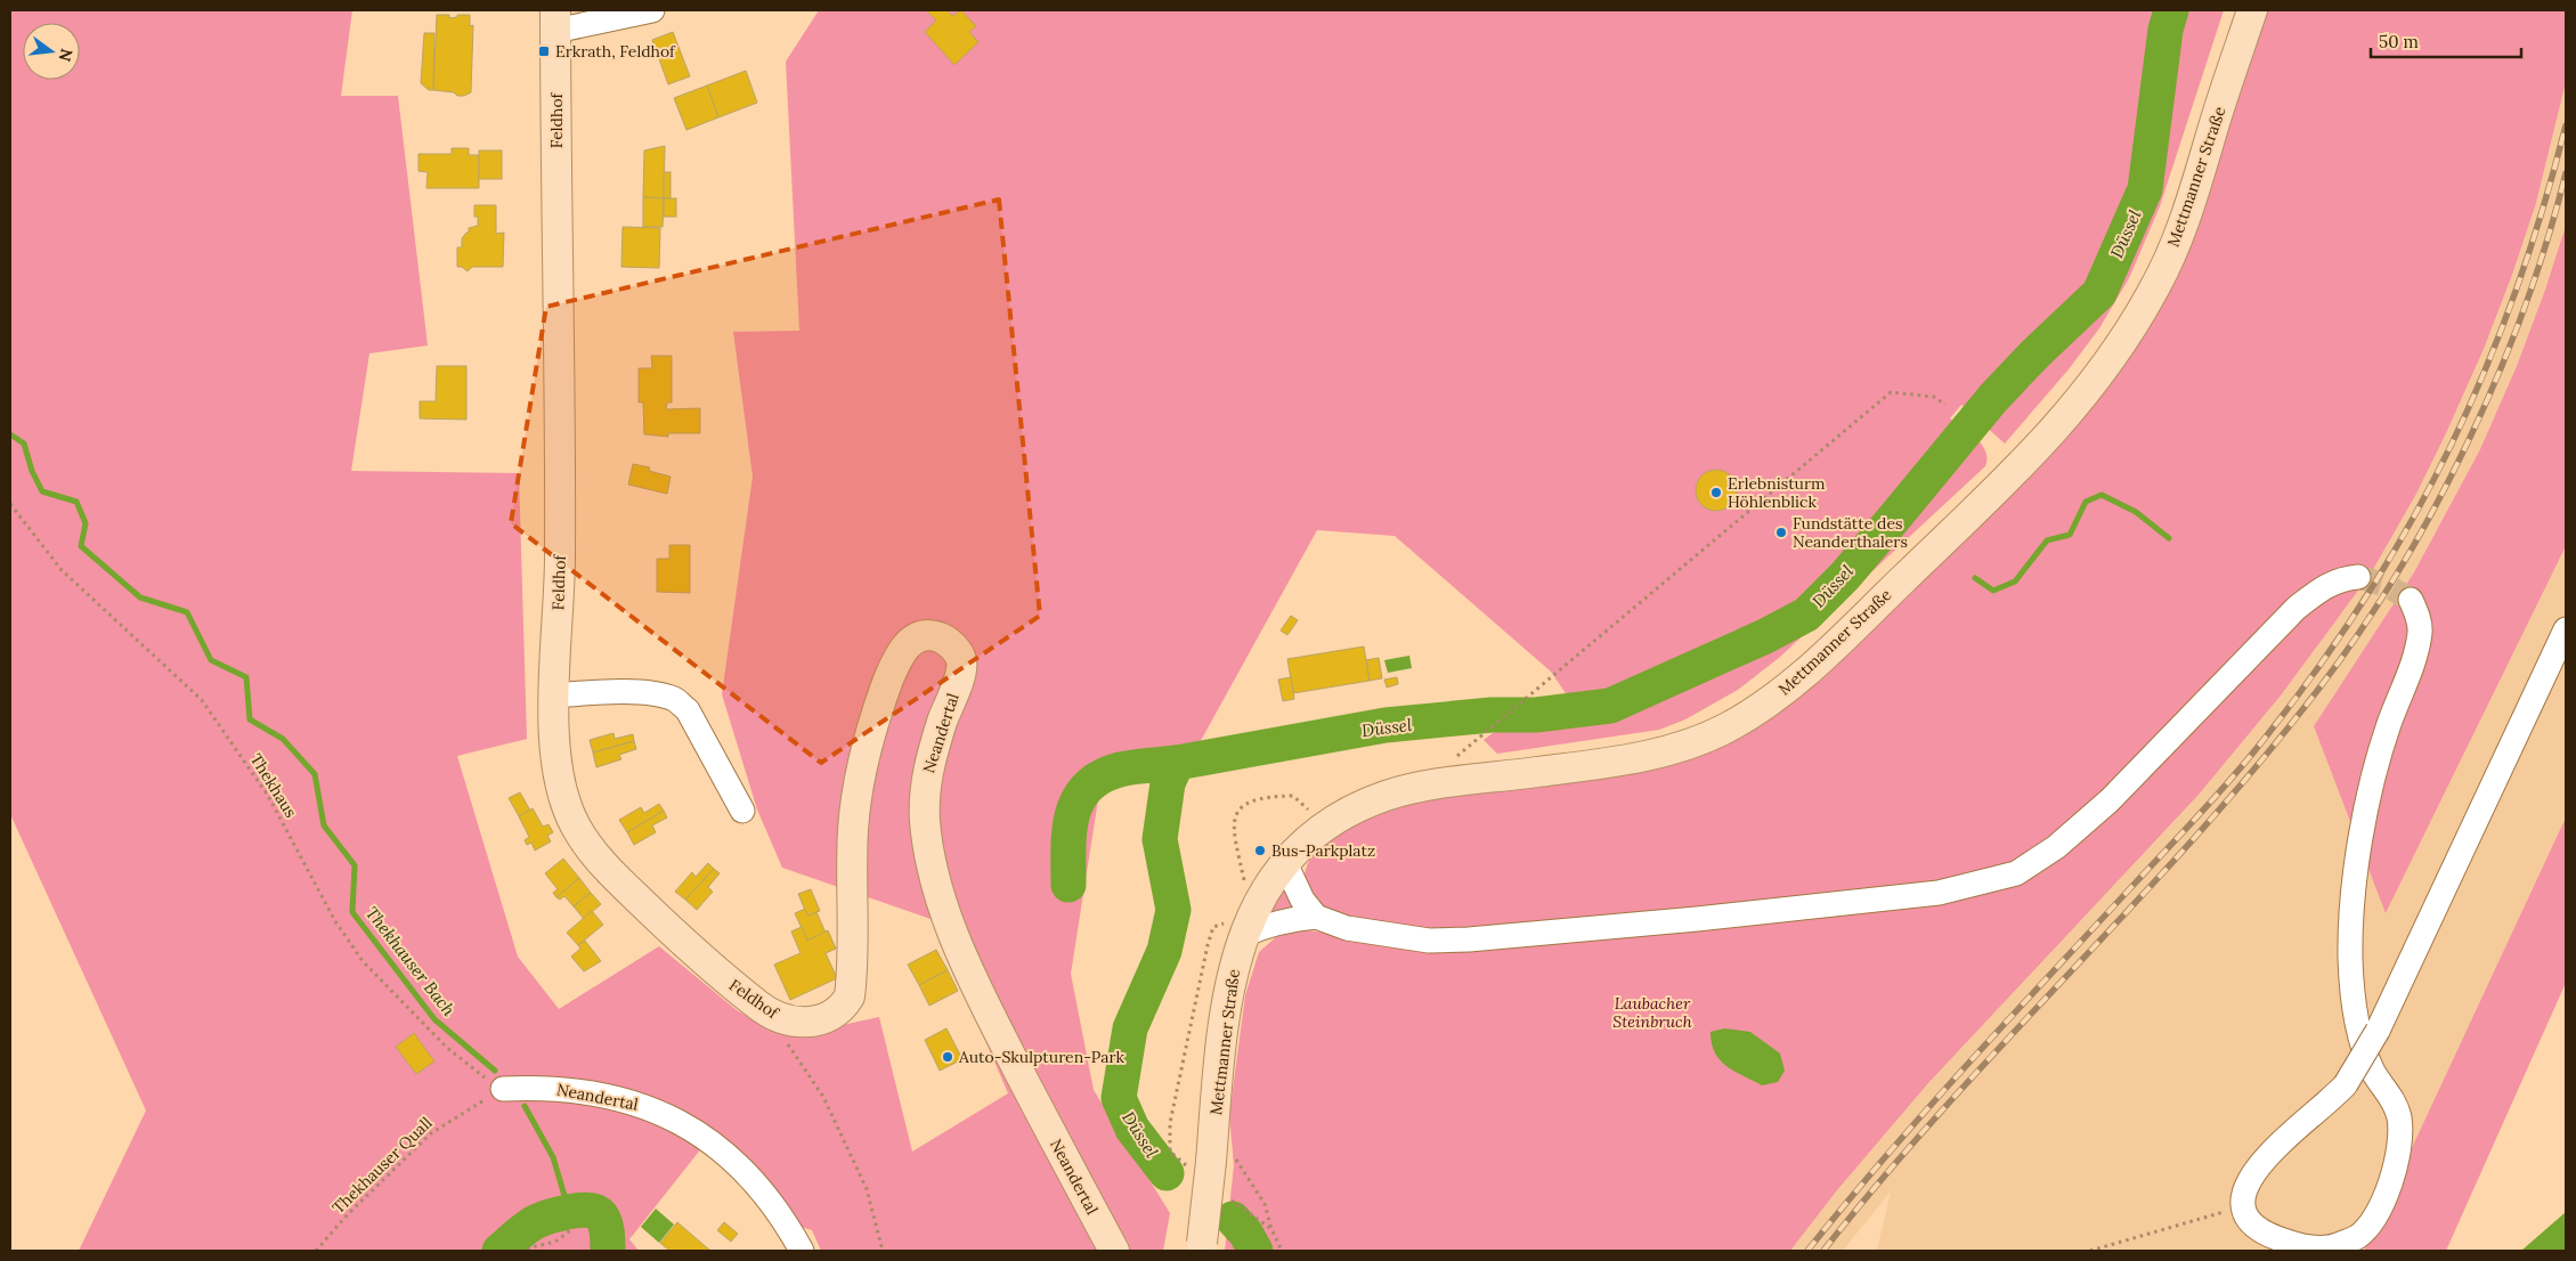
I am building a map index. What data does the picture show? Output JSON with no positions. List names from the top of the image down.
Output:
{
  "streets": {
    "main road": ["Feldhof", "Mettmanner Straße", "Neandertal"],
    "path": ["Thekhaus", "Thekhauser Quall"]
  },
  "crossings": [
    ["Feldhof", "Neandertal"],
    ["Neandertal", "Thekhaus"],
    ["Neandertal", "Thekhauser Quall"],
    ["Thekhaus", "Thekhauser Quall"]
  ],
  "water": ["Düssel", "Thekhauser Bach"],
  "parks": ["Laubacher Steinbruch"],
  "places": {
    "transit": ["Erkrath, Feldhof"],
    "other": [
      "Erlebnisturm Höhlenblick",
      "Fundstätte des Neanderthalers",
      "Bus-Parkplatz",
      "Auto-Skulpturen-Park"
    ]
  },
  "scale_bar": "50 m",
  "north": "right"
}
